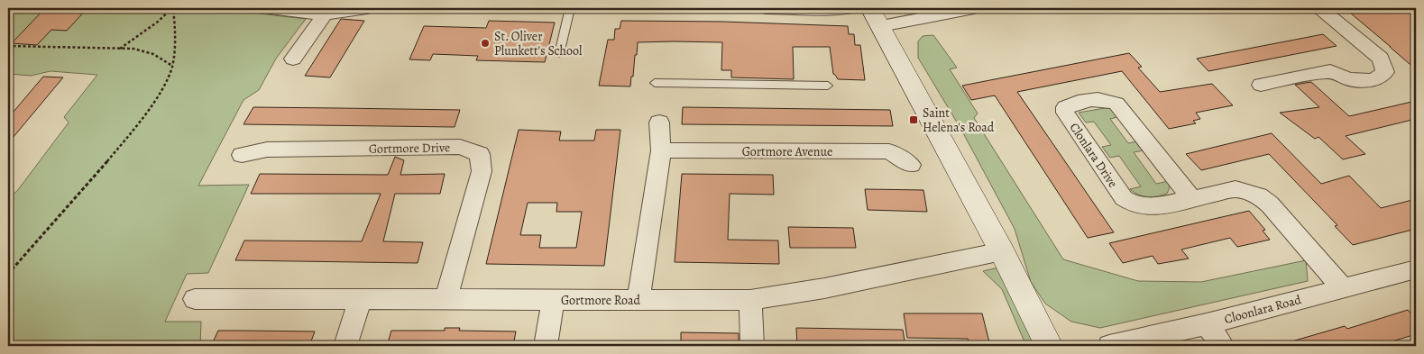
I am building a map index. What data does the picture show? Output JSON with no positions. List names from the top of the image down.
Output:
{
  "streets": {
    "street": [
      "Gortmore Drive",
      "Gortmore Avenue",
      "Clonlara Drive",
      "Gortmore Road",
      "Cloonlara Road"
    ]
  },
  "crossings": [
    ["Gortmore Drive", "Gortmore Road"],
    ["Clonlara Drive", "Cloonlara Road"]
  ],
  "places": {
    "other": ["St. Oliver Plunkett's School"],
    "transit": ["Saint Helena's Road"]
  }
}
